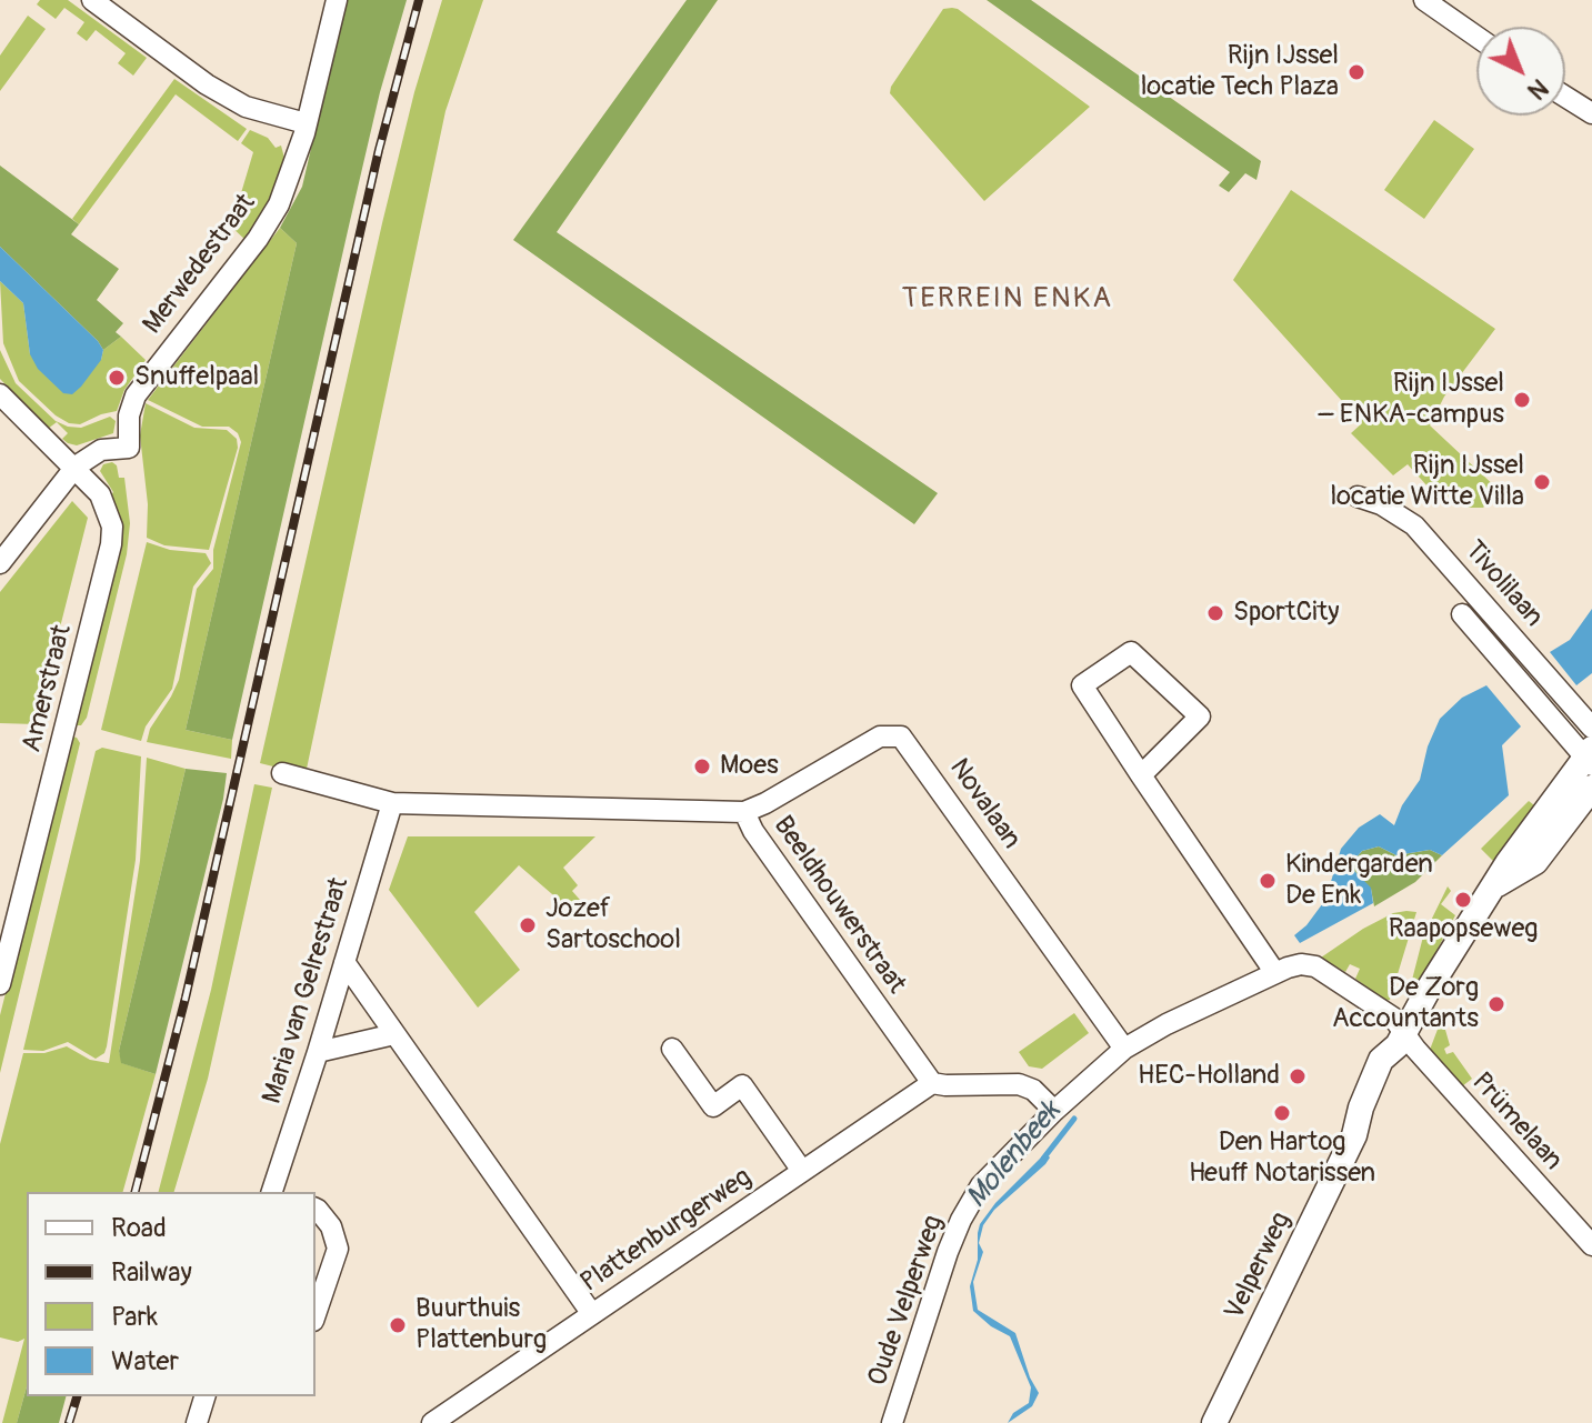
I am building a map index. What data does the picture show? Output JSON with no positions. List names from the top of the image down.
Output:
{
  "streets": {
    "main road": ["Velperweg"],
    "street": [
      "Merwedestraat",
      "Tivolilaan",
      "Amerstraat",
      "Novalaan",
      "Beeldhouwerstraat",
      "Maria van Gelrestraat",
      "Prümelaan",
      "Plattenburgerweg",
      "Oude Velperweg"
    ]
  },
  "crossings": [
    ["Merwedestraat", "Amerstraat"],
    ["Tivolilaan", "Velperweg"],
    ["Novalaan", "Beeldhouwerstraat"],
    ["Novalaan", "Oude Velperweg"],
    ["Beeldhouwerstraat", "Maria van Gelrestraat"],
    ["Beeldhouwerstraat", "Plattenburgerweg"],
    ["Prümelaan", "Velperweg"],
    ["Prümelaan", "Oude Velperweg"],
    ["Velperweg", "Oude Velperweg"]
  ],
  "districts": ["TERREIN ENKA"],
  "water": ["Molenbeek"],
  "places": [
    "Rijn IJssel locatie Tech Plaza",
    "Snuffelpaal",
    "Rijn IJssel – ENKA-campus",
    "Rijn IJssel locatie Witte Villa",
    "SportCity",
    "Moes",
    "Kindergarden De Enk",
    "Raapopseweg",
    "Jozef Sartoschool",
    "De Zorg Accountants",
    "HEC-Holland",
    "Den Hartog Heuff Notarissen",
    "Buurthuis Plattenburg"
  ],
  "legend": [
    "Road",
    "Railway",
    "Park",
    "Water"
  ],
  "north": "bottom right"
}
